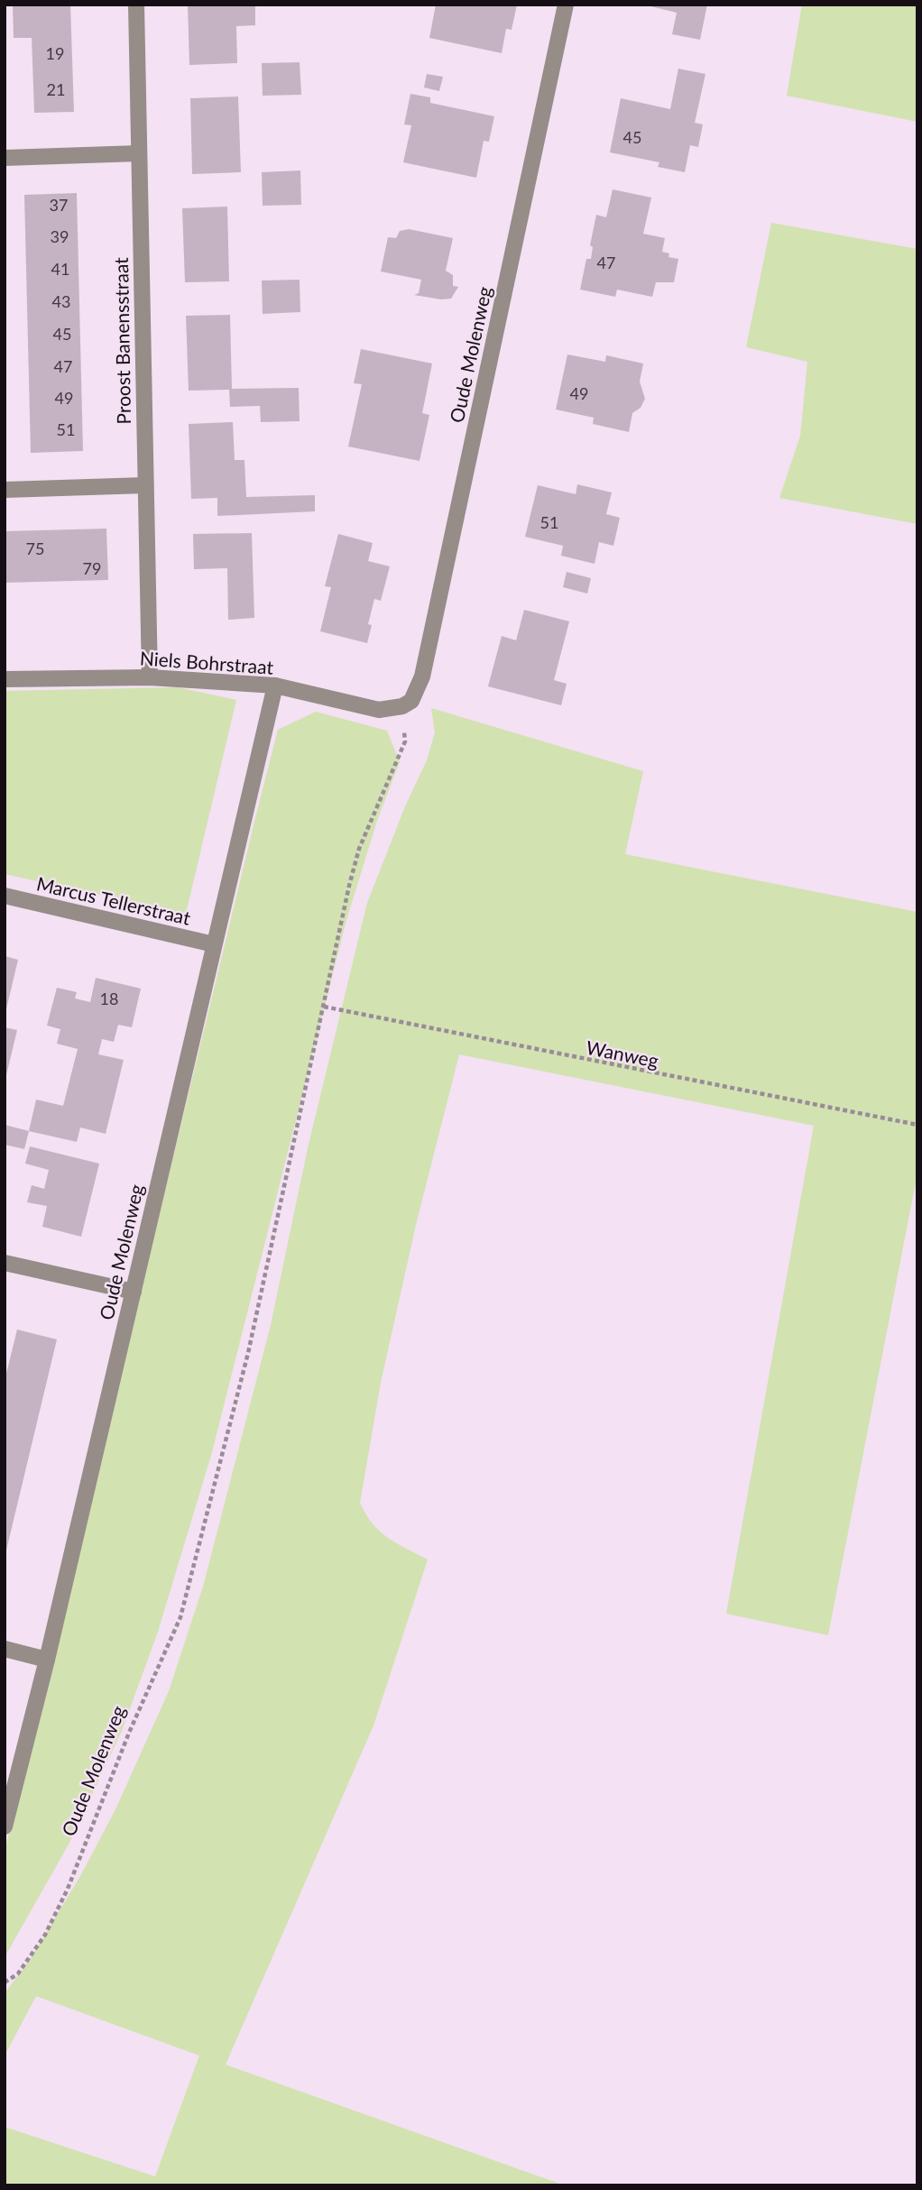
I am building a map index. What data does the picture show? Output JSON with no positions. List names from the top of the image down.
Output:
{
  "streets": {
    "street": [
      "Proost Banensstraat",
      "Oude Molenweg",
      "Niels Bohrstraat",
      "Marcus Tellerstraat"
    ],
    "path": ["Wanweg"]
  },
  "crossings": [
    ["Proost Banensstraat", "Niels Bohrstraat"],
    ["Oude Molenweg", "Niels Bohrstraat"],
    ["Oude Molenweg", "Marcus Tellerstraat"],
    ["Oude Molenweg", "Wanweg"]
  ],
  "house_numbers": [
    "19",
    "21",
    "45",
    "37",
    "39",
    "47",
    "41",
    "43",
    "45",
    "47",
    "49",
    "49",
    "51",
    "51",
    "75",
    "79",
    "18"
  ]
}
